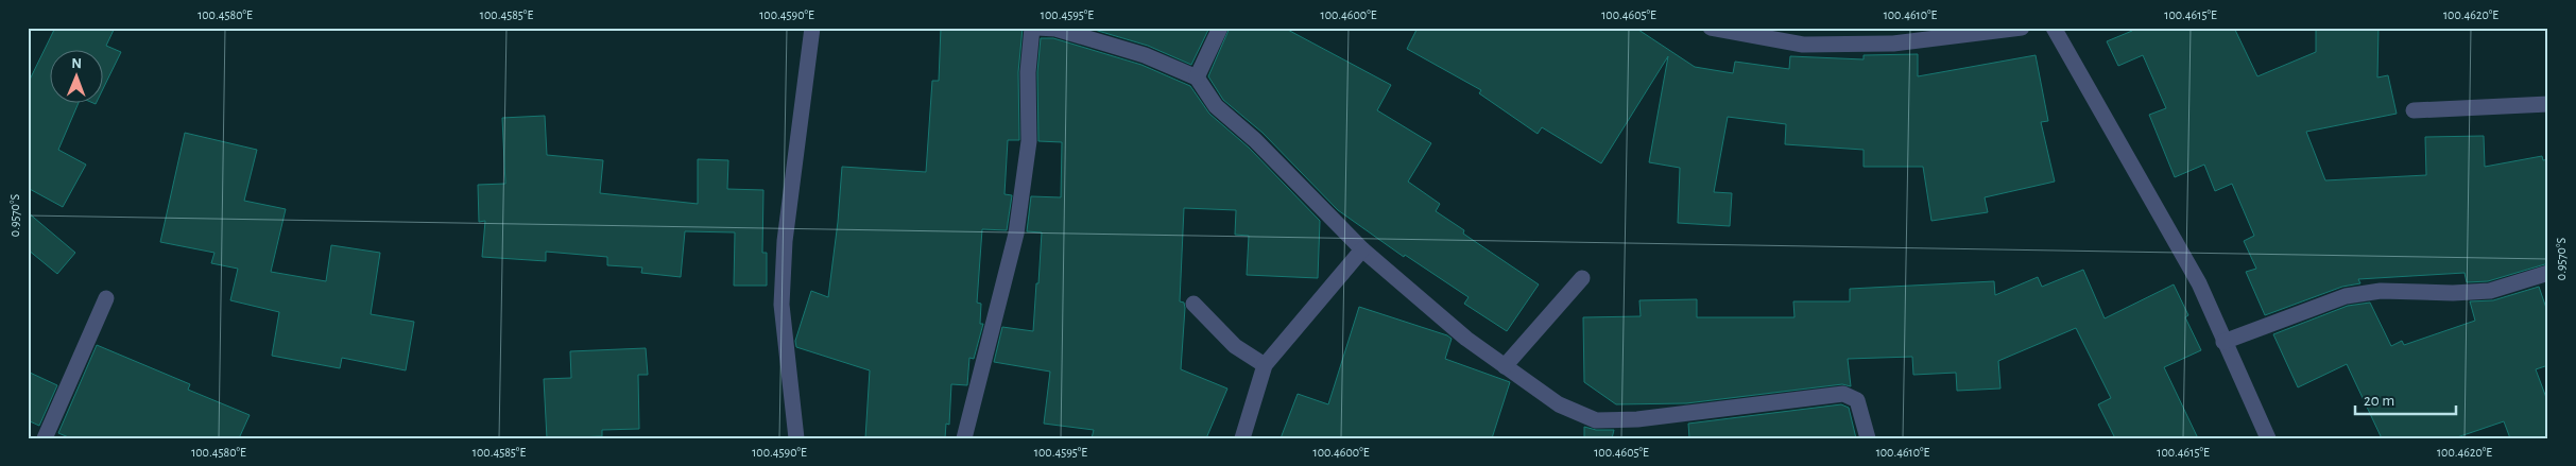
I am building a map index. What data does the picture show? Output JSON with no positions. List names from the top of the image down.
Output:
{
  "scale_bar": "20 m",
  "north": "top",
  "coordinates": [
    "100.4580°E",
    "100.4585°E",
    "100.4590°E",
    "100.4595°E",
    "100.4600°E",
    "100.4605°E",
    "100.4610°E",
    "100.4615°E",
    "100.4620°E",
    "0.9570°S"
  ]
}
